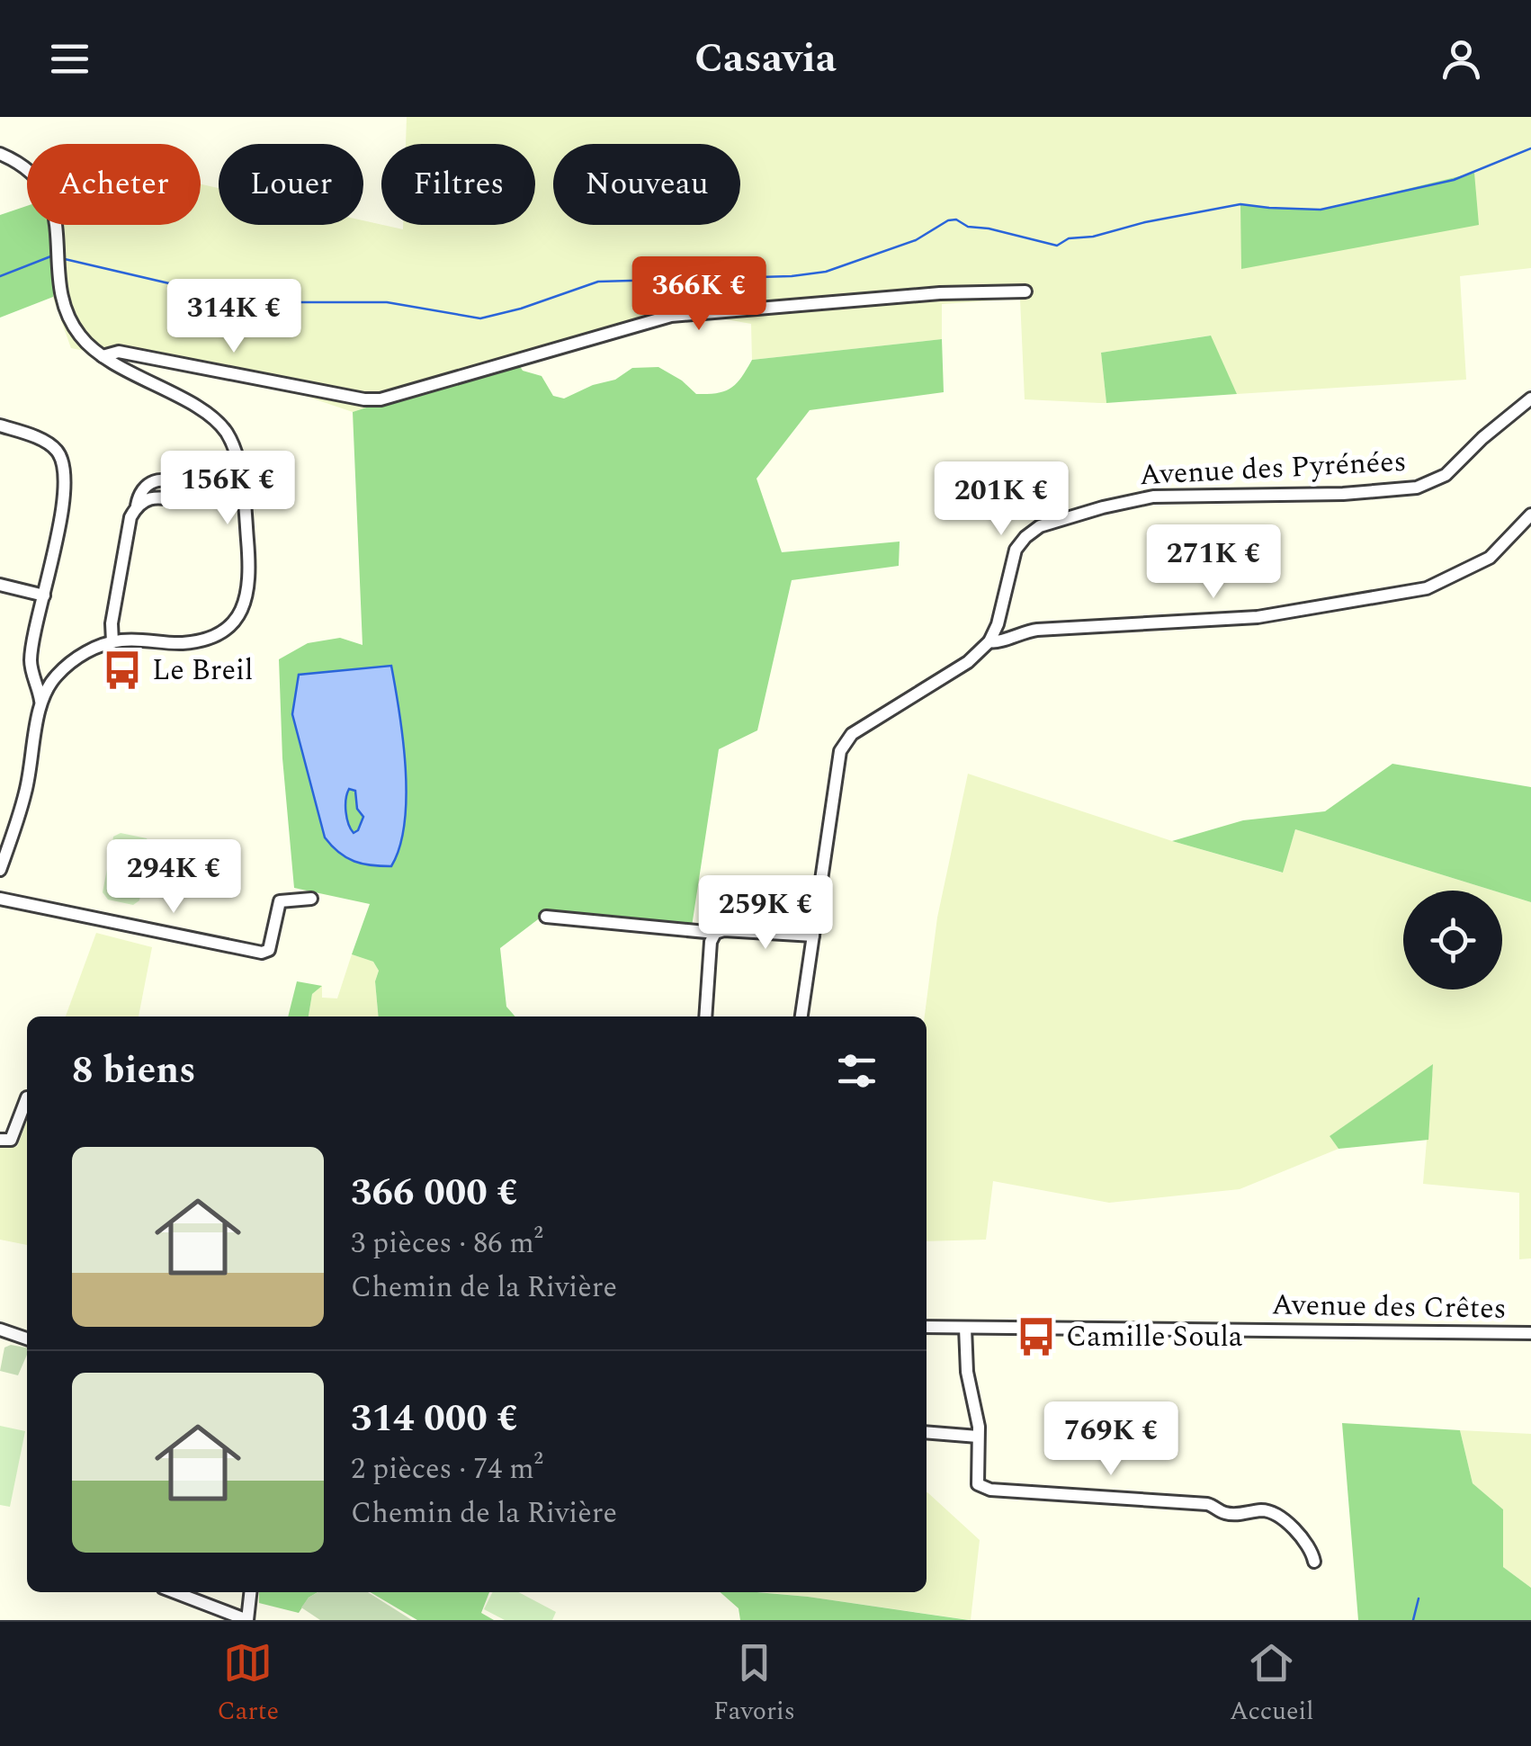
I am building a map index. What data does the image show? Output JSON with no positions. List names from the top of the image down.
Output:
{
  "streets": {
    "street": ["Avenue des Pyrénées", "Avenue des Crêtes"]
  },
  "places": {
    "bus stop": ["Le Breil", "Camille Soula"]
  },
  "page": {
    "header": "Casavia",
    "chip": [
      "Acheter",
      "Louer",
      "Filtres",
      "Nouveau"
    ],
    "price": [
      "366K €",
      "314K €",
      "156K €",
      "201K €",
      "271K €",
      "294K €",
      "259K €",
      "769K €"
    ],
    "heading": "8 biens",
    "list": [
      {
        "name": "366 000 €",
        "note": "3 pièces · 86 m² · Chemin de la Rivière"
      },
      {
        "name": "314 000 €",
        "note": "2 pièces · 74 m² · Chemin de la Rivière"
      }
    ],
    "tabs": ["Carte", "Favoris", "Accueil"]
  }
}
